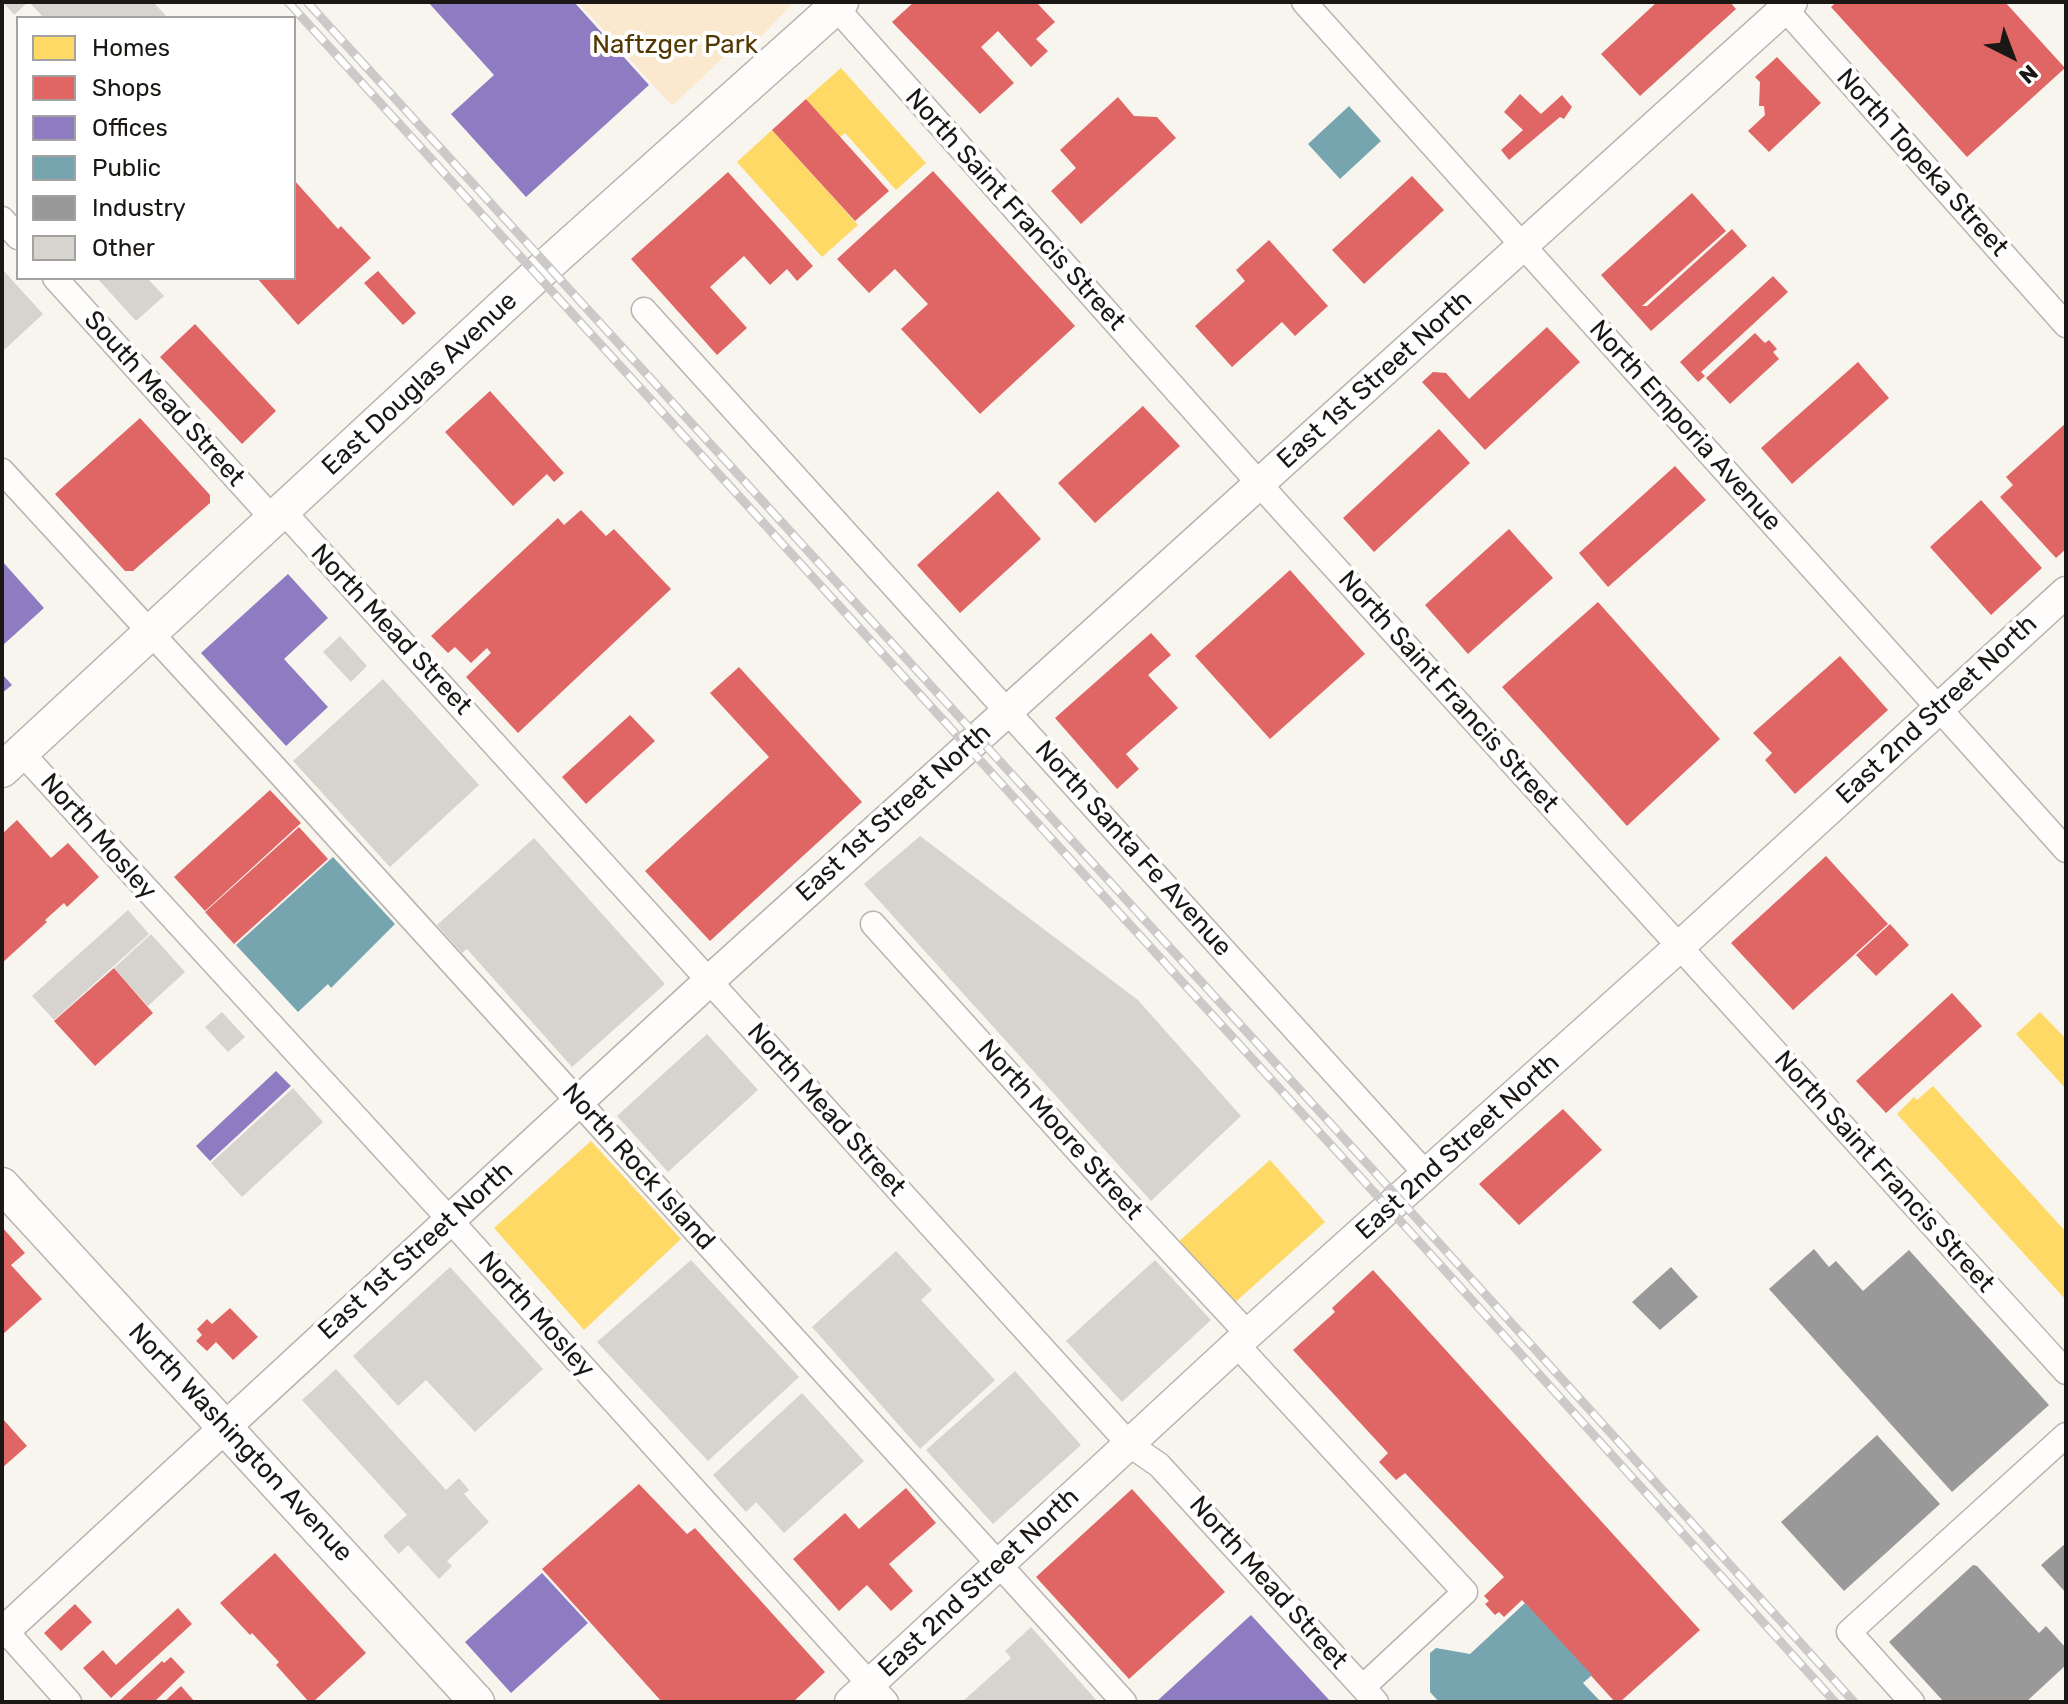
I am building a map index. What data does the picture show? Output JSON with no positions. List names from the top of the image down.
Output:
{
  "streets": {
    "main road": ["East Douglas Avenue", "North Washington Avenue"],
    "street": [
      "North Topeka Street",
      "North Saint Francis Street",
      "East 1st Street North",
      "South Mead Street",
      "North Emporia Avenue",
      "North Mead Street",
      "East 2nd Street North",
      "North Mosley",
      "North Santa Fe Avenue",
      "North Moore Street",
      "North Rock Island"
    ]
  },
  "crossings": [
    ["North Topeka Street", "East 1st Street North"],
    ["North Saint Francis Street", "East 1st Street North"],
    ["North Saint Francis Street", "East Douglas Avenue"],
    ["North Saint Francis Street", "East 2nd Street North"],
    ["East 1st Street North", "North Emporia Avenue"],
    ["East 1st Street North", "North Mead Street"],
    ["East 1st Street North", "North Mosley"],
    ["East 1st Street North", "North Santa Fe Avenue"],
    ["East 1st Street North", "North Rock Island"],
    ["East 1st Street North", "North Washington Avenue"],
    ["East Douglas Avenue", "South Mead Street"],
    ["East Douglas Avenue", "North Mead Street"],
    ["East Douglas Avenue", "North Mosley"],
    ["East Douglas Avenue", "North Rock Island"],
    ["South Mead Street", "North Mead Street"],
    ["North Emporia Avenue", "East 2nd Street North"],
    ["North Mead Street", "East 2nd Street North"],
    ["North Mead Street", "North Moore Street"],
    ["East 2nd Street North", "North Mosley"],
    ["East 2nd Street North", "North Santa Fe Avenue"],
    ["East 2nd Street North", "North Moore Street"],
    ["East 2nd Street North", "North Rock Island"]
  ],
  "parks": ["Naftzger Park"],
  "legend": [
    "Homes",
    "Shops",
    "Offices",
    "Public",
    "Industry",
    "Other"
  ],
  "north": "bottom right"
}
